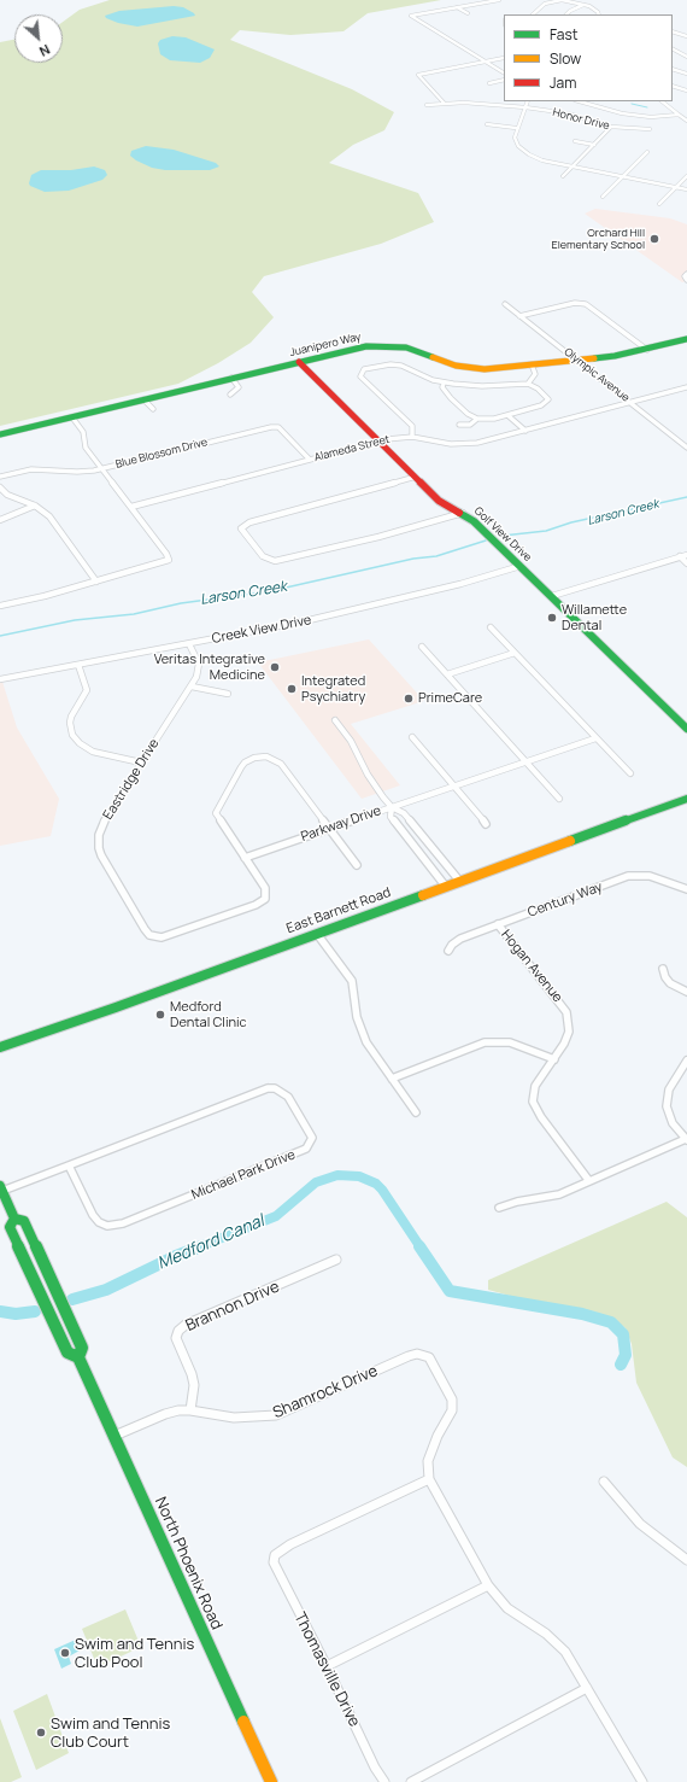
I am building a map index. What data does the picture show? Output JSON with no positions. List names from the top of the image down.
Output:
{
  "streets": {
    "street": [
      "Honor Drive",
      "Juanipero Way",
      "Olympic Avenue",
      "Alameda Street",
      "Blue Blossom Drive",
      "Golf View Drive",
      "Creek View Drive",
      "Eastridge Drive",
      "Parkway Drive",
      "Century Way",
      "East Barnett Road",
      "Hogan Avenue",
      "Michael Park Drive",
      "Brannon Drive",
      "Shamrock Drive",
      "North Phoenix Road",
      "Thomasville Drive"
    ]
  },
  "crossings": [
    ["Juanipero Way", "Olympic Avenue"],
    ["Juanipero Way", "Golf View Drive"],
    ["Olympic Avenue", "Alameda Street"],
    ["Alameda Street", "Blue Blossom Drive"],
    ["Alameda Street", "Golf View Drive"],
    ["Golf View Drive", "Creek View Drive"],
    ["Creek View Drive", "Eastridge Drive"],
    ["Eastridge Drive", "Parkway Drive"],
    ["Century Way", "Hogan Avenue"],
    ["Michael Park Drive", "North Phoenix Road"],
    ["Brannon Drive", "Shamrock Drive"],
    ["Shamrock Drive", "North Phoenix Road"],
    ["Shamrock Drive", "Thomasville Drive"]
  ],
  "water": ["Larson Creek", "Medford Canal"],
  "places": [
    "Orchard Hill Elementary School",
    "Willamette Dental",
    "Veritas Integrative Medicine",
    "Integrated Psychiatry",
    "PrimeCare",
    "Medford Dental Clinic",
    "Swim and Tennis Club Pool",
    "Swim and Tennis Club Court"
  ],
  "legend": ["Fast", "Slow", "Jam"],
  "north": "bottom right"
}
